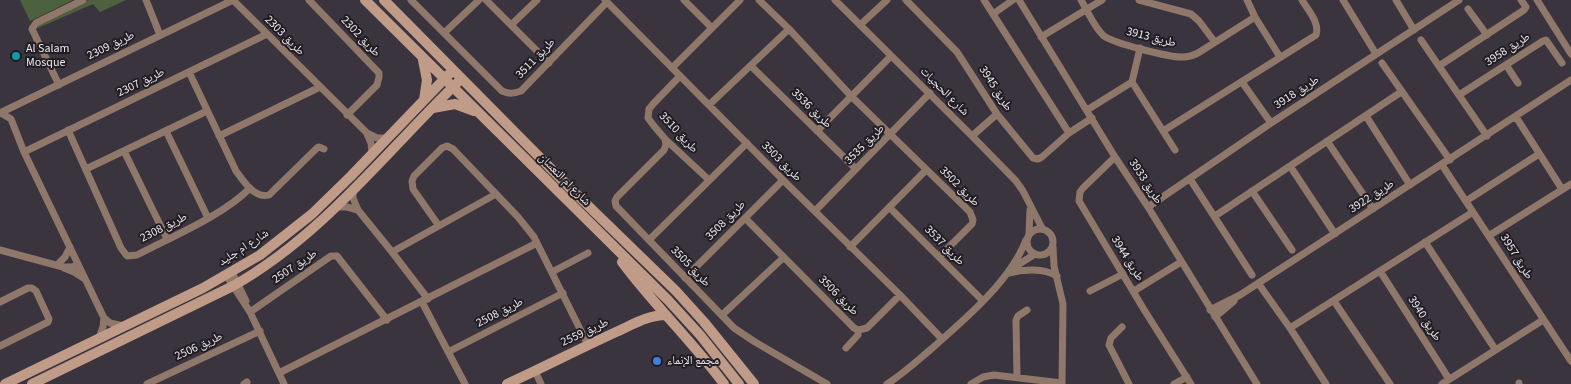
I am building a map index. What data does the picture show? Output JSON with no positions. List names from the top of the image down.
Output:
{
  "streets": {
    "street": [
      "طريق 2303",
      "طريق 2302",
      "طريق 3913",
      "طريق 2309",
      "طريق 3958",
      "طريق 3511",
      "طريق 2307",
      "طريق 3945",
      "شارع الحجيات",
      "طريق 3918",
      "طريق 3536",
      "طريق 3510",
      "طريق 3535",
      "طريق 3503",
      "شارع ام النعسان",
      "طريق 3933",
      "طريق 3502",
      "طريق 3922",
      "طريق 3508",
      "طريق 2308",
      "طريق 3537",
      "شارع ام جليد",
      "طريق 3957",
      "طريق 3944",
      "طريق 2507",
      "طريق 3505",
      "طريق 3506",
      "طريق 2508",
      "طريق 3940",
      "طريق 2559",
      "طريق 2506"
    ]
  },
  "crossings": [
    ["طريق 2303", "طريق 2302"],
    ["طريق 2303", "طريق 2309"],
    ["طريق 2303", "طريق 2307"],
    ["طريق 3511", "طريق 3503"],
    ["طريق 2307", "طريق 2308"],
    ["طريق 3945", "طريق 3933"],
    ["شارع الحجيات", "طريق 3535"],
    ["طريق 3918", "طريق 3933"],
    ["طريق 3536", "طريق 3535"],
    ["طريق 3510", "طريق 3503"],
    ["طريق 3510", "طريق 3505"],
    ["طريق 3535", "طريق 3503"],
    ["طريق 3535", "طريق 3502"],
    ["طريق 3503", "طريق 3508"],
    ["طريق 3503", "طريق 3506"],
    ["شارع ام النعسان", "شارع ام جليد"],
    ["طريق 3933", "طريق 3922"],
    ["طريق 3933", "طريق 3944"],
    ["طريق 3502", "طريق 3537"],
    ["طريق 3922", "طريق 3957"],
    ["طريق 3508", "طريق 3505"],
    ["طريق 3508", "طريق 3506"]
  ],
  "places": ["Al Salam Mosque", "مجمع الإنماء"]
}
